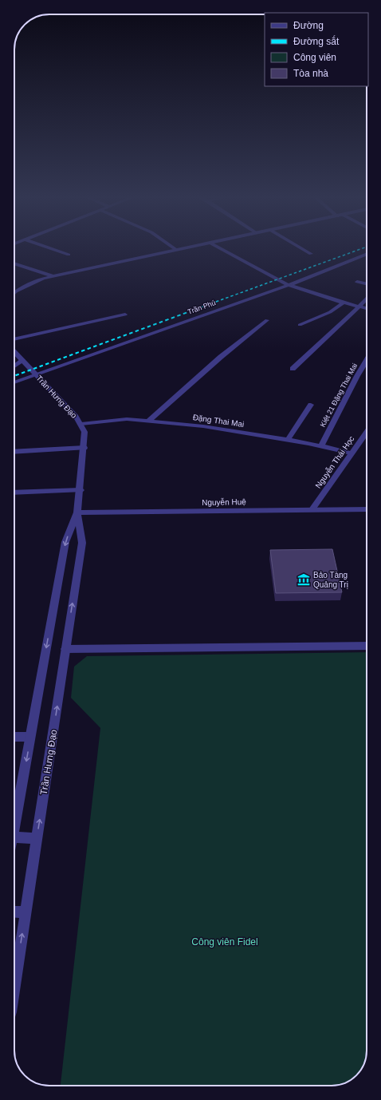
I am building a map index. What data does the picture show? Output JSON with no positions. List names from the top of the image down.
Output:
{
  "streets": {
    "street": [
      "Trần Phú",
      "Kiệt 21 Đặng Thai Mai",
      "Trần Hưng Đạo",
      "Đặng Thai Mai",
      "Nguyễn Thái Học",
      "Nguyễn Huệ"
    ]
  },
  "crossings": [
    ["Trần Phú", "Trần Hưng Đạo"],
    ["Kiệt 21 Đặng Thai Mai", "Đặng Thai Mai"],
    ["Trần Hưng Đạo", "Đặng Thai Mai"],
    ["Trần Hưng Đạo", "Nguyễn Huệ"],
    ["Đặng Thai Mai", "Nguyễn Thái Học"],
    ["Nguyễn Thái Học", "Nguyễn Huệ"]
  ],
  "parks": ["Công viên Fidel"],
  "places": {
    "museum": ["Bảo Tàng Quảng Trị"]
  },
  "legend": [
    "Đường",
    "Đường sắt",
    "Công viên",
    "Tòa nhà"
  ]
}
